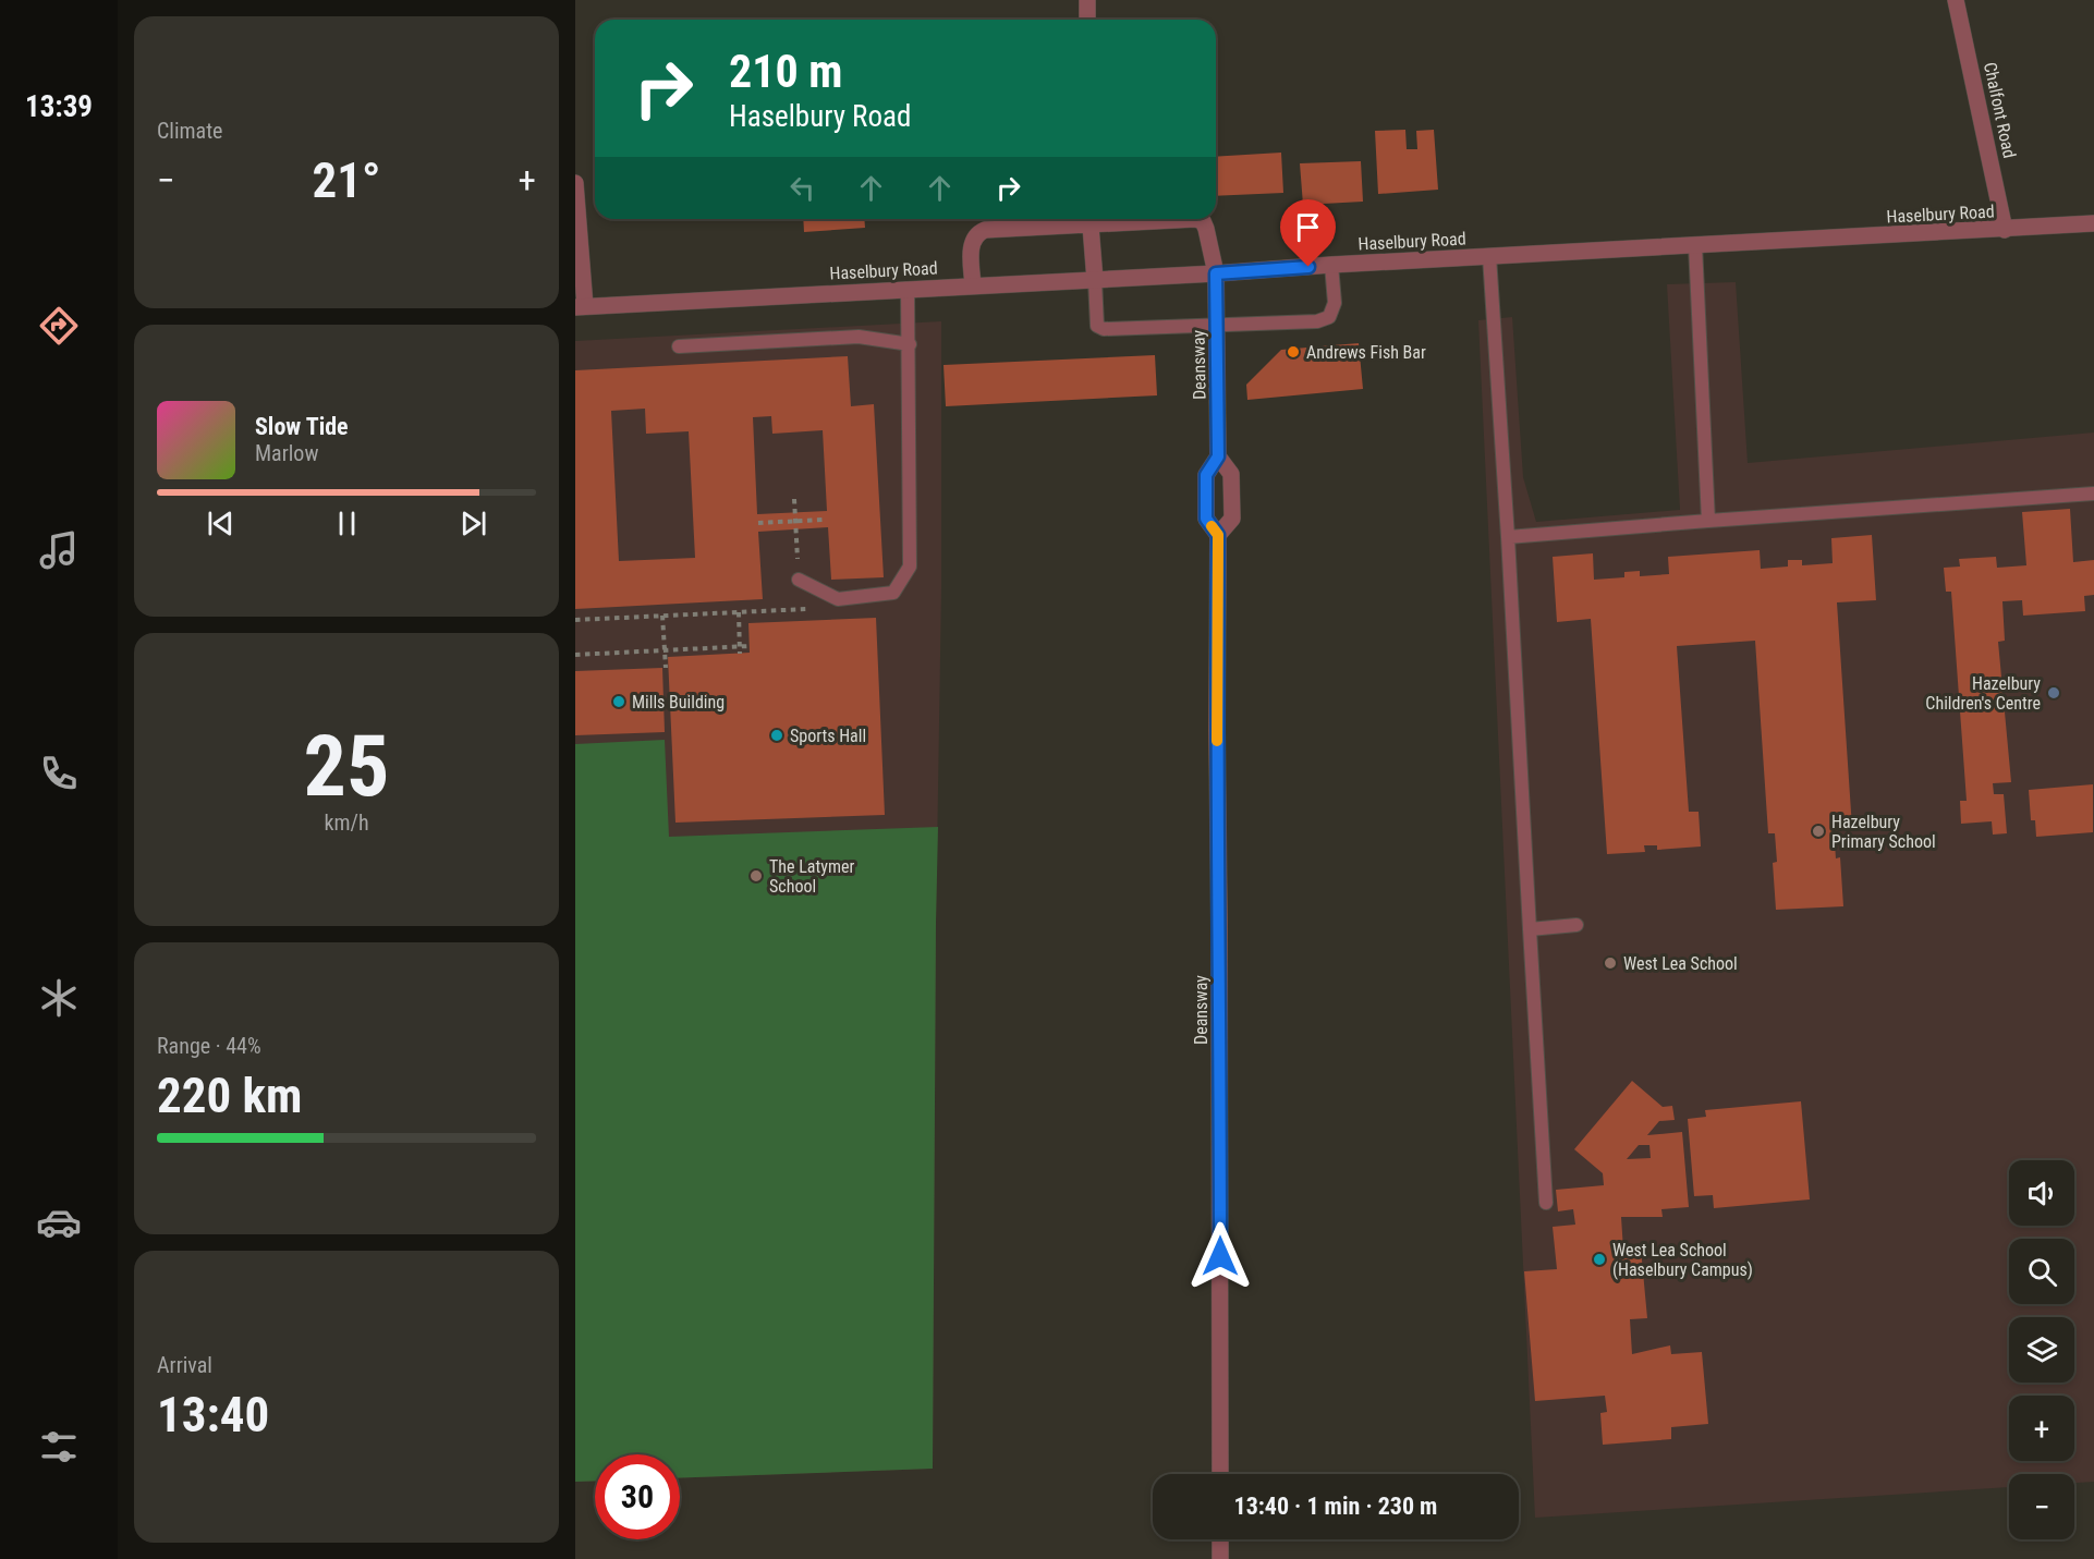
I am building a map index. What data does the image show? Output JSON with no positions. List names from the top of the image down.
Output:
{
  "streets": {
    "street": ["Chalfont Road", "Haselbury Road", "Deansway"]
  },
  "crossings": [
    ["Chalfont Road", "Haselbury Road"],
    ["Haselbury Road", "Deansway"]
  ],
  "places": [
    "Andrews Fish Bar",
    "Hazelbury Children's Centre",
    "Mills Building",
    "Sports Hall",
    "Hazelbury Primary School",
    "The Latymer School",
    "West Lea School",
    "West Lea School (Haselbury Campus)"
  ],
  "page": {
    "tabs": "13:39",
    "tile": [
      "Climate",
      ["25", "km/h"],
      ["Range · 44%", "220 km"],
      ["Arrival", "13:40"]
    ],
    "turn": ["210 m", "Haselbury Road"],
    "heat": ["−", "21°", "+"],
    "song": ["Slow Tide", "Marlow"],
    "map_buttons": ["+", "−"],
    "limit": "30",
    "trip": "13:40 · 1 min · 230 m"
  }
}
